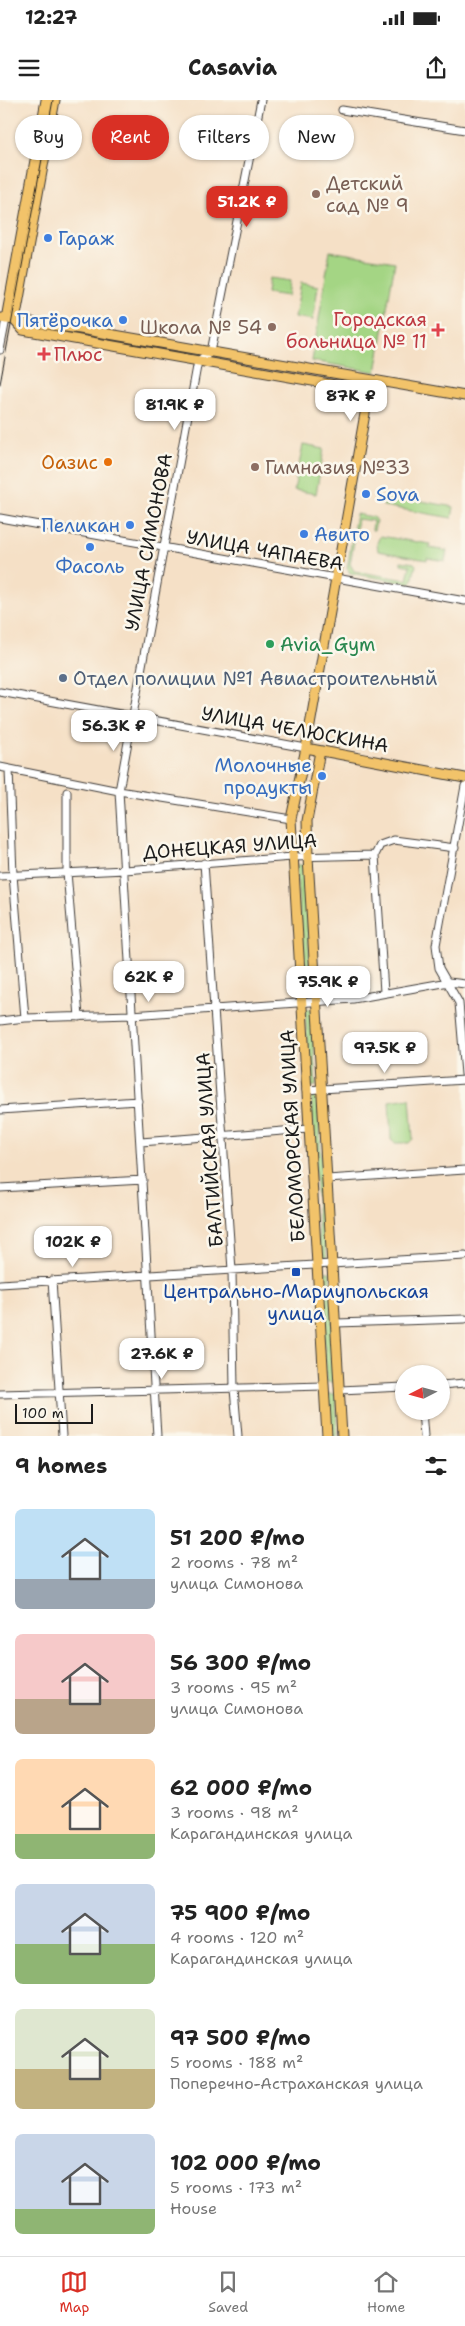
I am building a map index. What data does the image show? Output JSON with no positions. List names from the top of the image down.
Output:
{
  "streets": {
    "main road": ["УЛИЦА ЧЕЛЮСКИНА", "БЕЛОМОРСКАЯ УЛИЦА"],
    "street": [
      "УЛИЦА СИМОНОВА",
      "УЛИЦА ЧАПАЕВА",
      "ДОНЕЦКАЯ УЛИЦА",
      "БАЛТИЙСКАЯ УЛИЦА"
    ]
  },
  "crossings": [
    ["УЛИЦА СИМОНОВА", "УЛИЦА ЧАПАЕВА"],
    ["УЛИЦА СИМОНОВА", "УЛИЦА ЧЕЛЮСКИНА"],
    ["УЛИЦА СИМОНОВА", "ДОНЕЦКАЯ УЛИЦА"],
    ["УЛИЦА ЧАПАЕВА", "БЕЛОМОРСКАЯ УЛИЦА"],
    ["УЛИЦА ЧЕЛЮСКИНА", "БЕЛОМОРСКАЯ УЛИЦА"],
    ["ДОНЕЦКАЯ УЛИЦА", "БЕЛОМОРСКАЯ УЛИЦА"],
    ["ДОНЕЦКАЯ УЛИЦА", "БАЛТИЙСКАЯ УЛИЦА"]
  ],
  "places": {
    "other": [
      "Детский сад № 9",
      "Гараж",
      "Пятёрочка",
      "Школа № 54",
      "Оазис",
      "Гимназия №33",
      "Sova",
      "Пеликан",
      "Авито",
      "Фасоль",
      "Avia_Gym",
      "Отдел полиции №1 Авиастроительный",
      "Молочные продукты"
    ],
    "health": ["Городская больница № 11", "Плюс"],
    "transit": ["Центрально-Мариупольская улица"]
  },
  "scale_bar": "100 m",
  "north": "left",
  "page": {
    "status": "12:27",
    "header": "Casavia",
    "chip": [
      "Buy",
      "Rent",
      "Filters",
      "New"
    ],
    "price": [
      "51.2K ₽",
      "87K ₽",
      "81.9K ₽",
      "56.3K ₽",
      "62K ₽",
      "75.9K ₽",
      "97.5K ₽",
      "102K ₽",
      "27.6K ₽"
    ],
    "scale": "100 m",
    "heading": "9 homes",
    "list": [
      {
        "name": "51 200 ₽/mo",
        "note": "2 rooms · 78 m² · улица Симонова"
      },
      {
        "name": "56 300 ₽/mo",
        "note": "3 rooms · 95 m² · улица Симонова"
      },
      {
        "name": "62 000 ₽/mo",
        "note": "3 rooms · 98 m² · Карагандинская улица"
      },
      {
        "name": "75 900 ₽/mo",
        "note": "4 rooms · 120 m² · Карагандинская улица"
      },
      {
        "name": "97 500 ₽/mo",
        "note": "5 rooms · 188 m² · Поперечно-Астраханская улица"
      },
      {
        "name": "102 000 ₽/mo",
        "note": "5 rooms · 173 m² · House"
      }
    ],
    "tabs": ["Map", "Saved", "Home"]
  }
}
